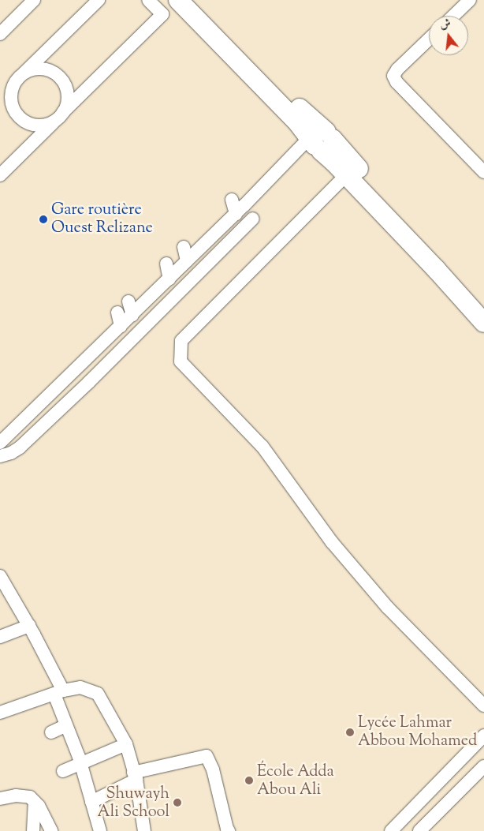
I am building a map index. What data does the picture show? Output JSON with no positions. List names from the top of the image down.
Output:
{
  "places": [
    "Gare routière Ouest Relizane",
    "Lycée Lahmar Abbou Mohamed",
    "École Adda Abou Ali",
    "Shuwayh Ali School"
  ],
  "north": "top"
}
